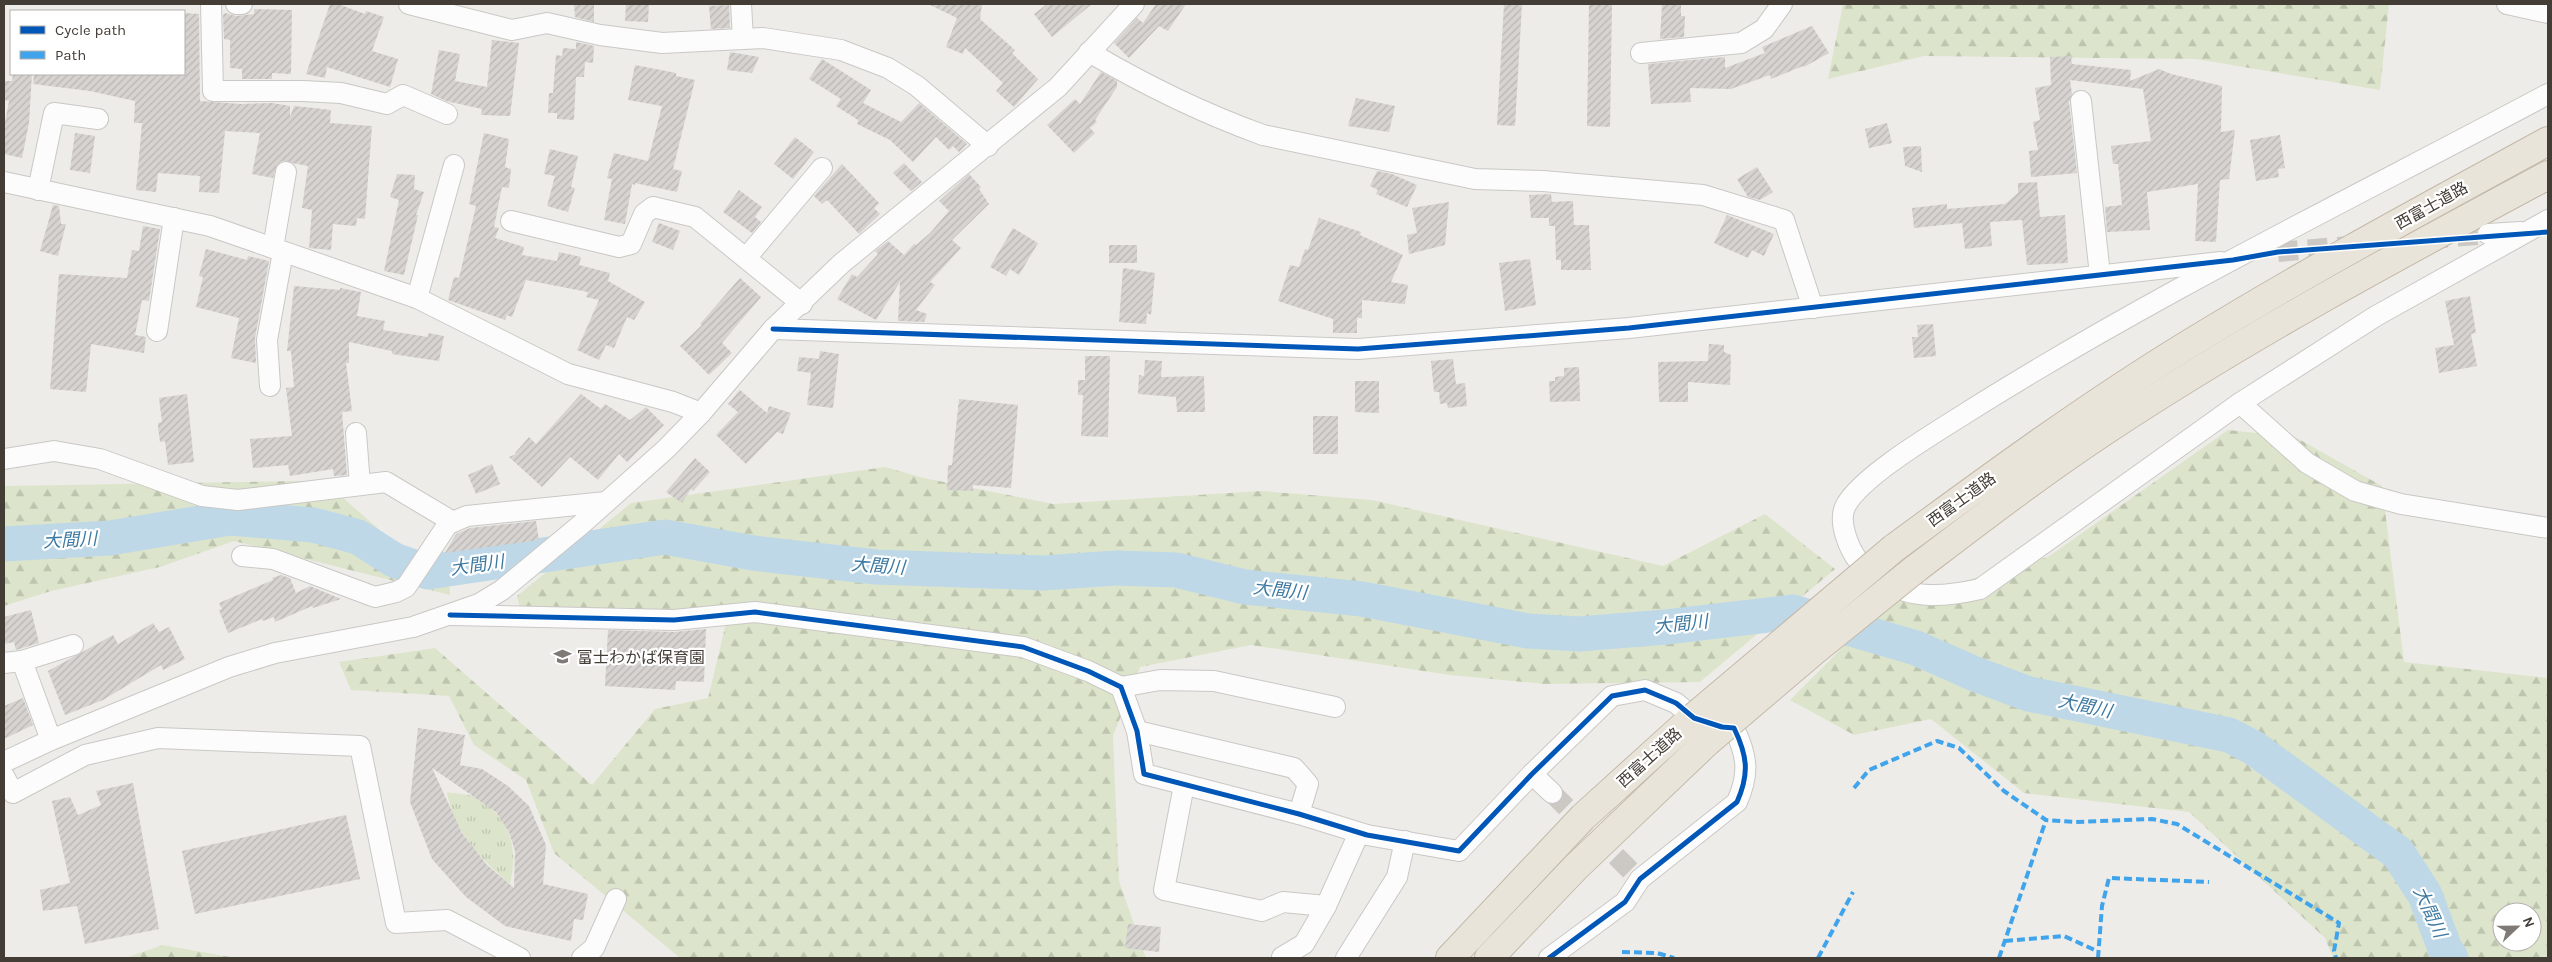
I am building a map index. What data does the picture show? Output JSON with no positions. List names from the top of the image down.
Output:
{
  "streets": {
    "highway": ["西富士道路"]
  },
  "water": ["大間川"],
  "places": {
    "school or university": ["富士わかば保育園"]
  },
  "legend": ["Cycle path", "Path"],
  "north": "right"
}
